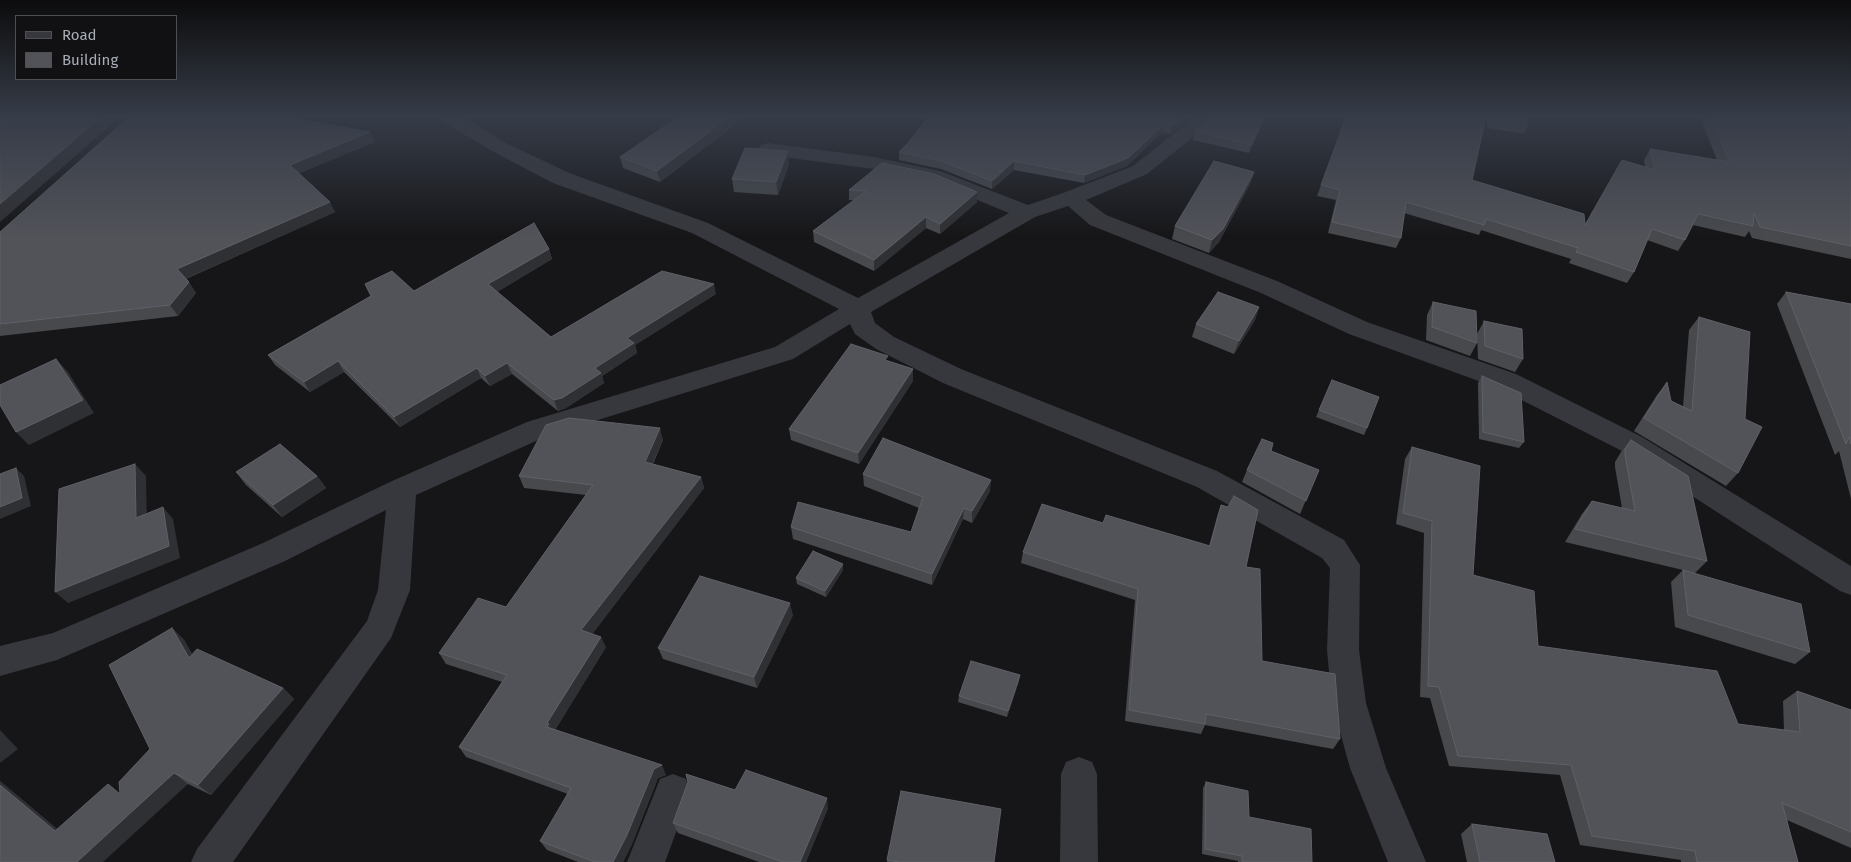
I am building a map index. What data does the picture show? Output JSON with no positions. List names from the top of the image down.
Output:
{
  "legend": ["Road", "Building"]
}
